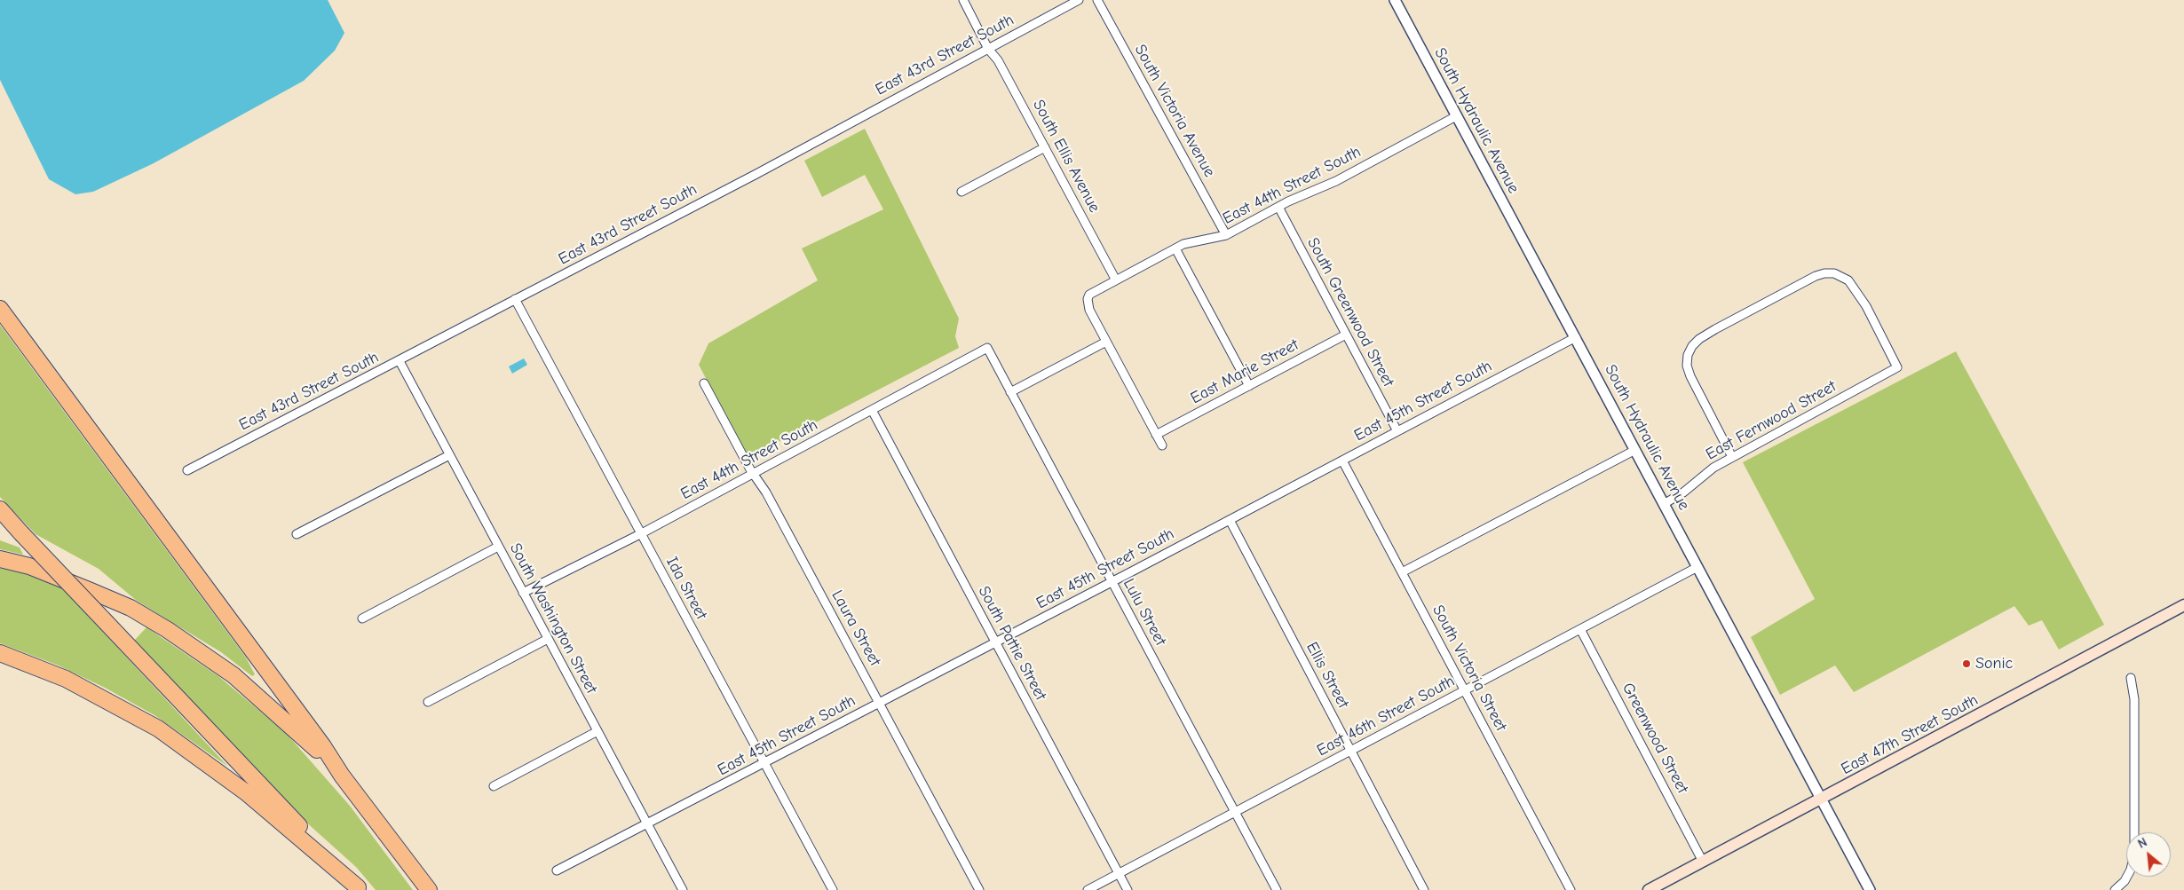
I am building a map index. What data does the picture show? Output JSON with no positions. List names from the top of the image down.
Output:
{
  "streets": {
    "main road": ["East 47th Street South"],
    "street": [
      "East 43rd Street South",
      "South Victoria Avenue",
      "South Hydraulic Avenue",
      "South Ellis Avenue",
      "East 44th Street South",
      "South Greenwood Street",
      "East Marie Street",
      "East 45th Street South",
      "East Fernwood Street",
      "Ida Street",
      "Lulu Street",
      "South Washington Street",
      "Laura Street",
      "South Pattie Street",
      "South Victoria Street",
      "Ellis Street",
      "East 46th Street South",
      "Greenwood Street"
    ]
  },
  "crossings": [
    ["East 43rd Street South", "South Ellis Avenue"],
    ["East 43rd Street South", "Ida Street"],
    ["East 43rd Street South", "South Washington Street"],
    ["South Victoria Avenue", "East 44th Street South"],
    ["South Hydraulic Avenue", "East 44th Street South"],
    ["South Hydraulic Avenue", "East 45th Street South"],
    ["South Hydraulic Avenue", "East Fernwood Street"],
    ["South Hydraulic Avenue", "East 46th Street South"],
    ["South Hydraulic Avenue", "East 47th Street South"],
    ["South Ellis Avenue", "East 44th Street South"],
    ["East 44th Street South", "South Greenwood Street"],
    ["East 44th Street South", "Ida Street"],
    ["East 44th Street South", "Lulu Street"],
    ["East 44th Street South", "South Washington Street"],
    ["East 44th Street South", "Laura Street"],
    ["East 44th Street South", "South Pattie Street"],
    ["South Greenwood Street", "East Marie Street"],
    ["South Greenwood Street", "East 45th Street South"],
    ["East 45th Street South", "Ida Street"],
    ["East 45th Street South", "Lulu Street"],
    ["East 45th Street South", "South Washington Street"],
    ["East 45th Street South", "Laura Street"],
    ["East 45th Street South", "South Pattie Street"],
    ["East 45th Street South", "South Victoria Street"],
    ["East 45th Street South", "Ellis Street"],
    ["Lulu Street", "East 46th Street South"],
    ["South Pattie Street", "East 46th Street South"],
    ["South Victoria Street", "East 46th Street South"],
    ["Ellis Street", "East 46th Street South"],
    ["East 46th Street South", "Greenwood Street"],
    ["East 47th Street South", "Greenwood Street"]
  ],
  "places": ["Sonic"],
  "north": "top left"
}
